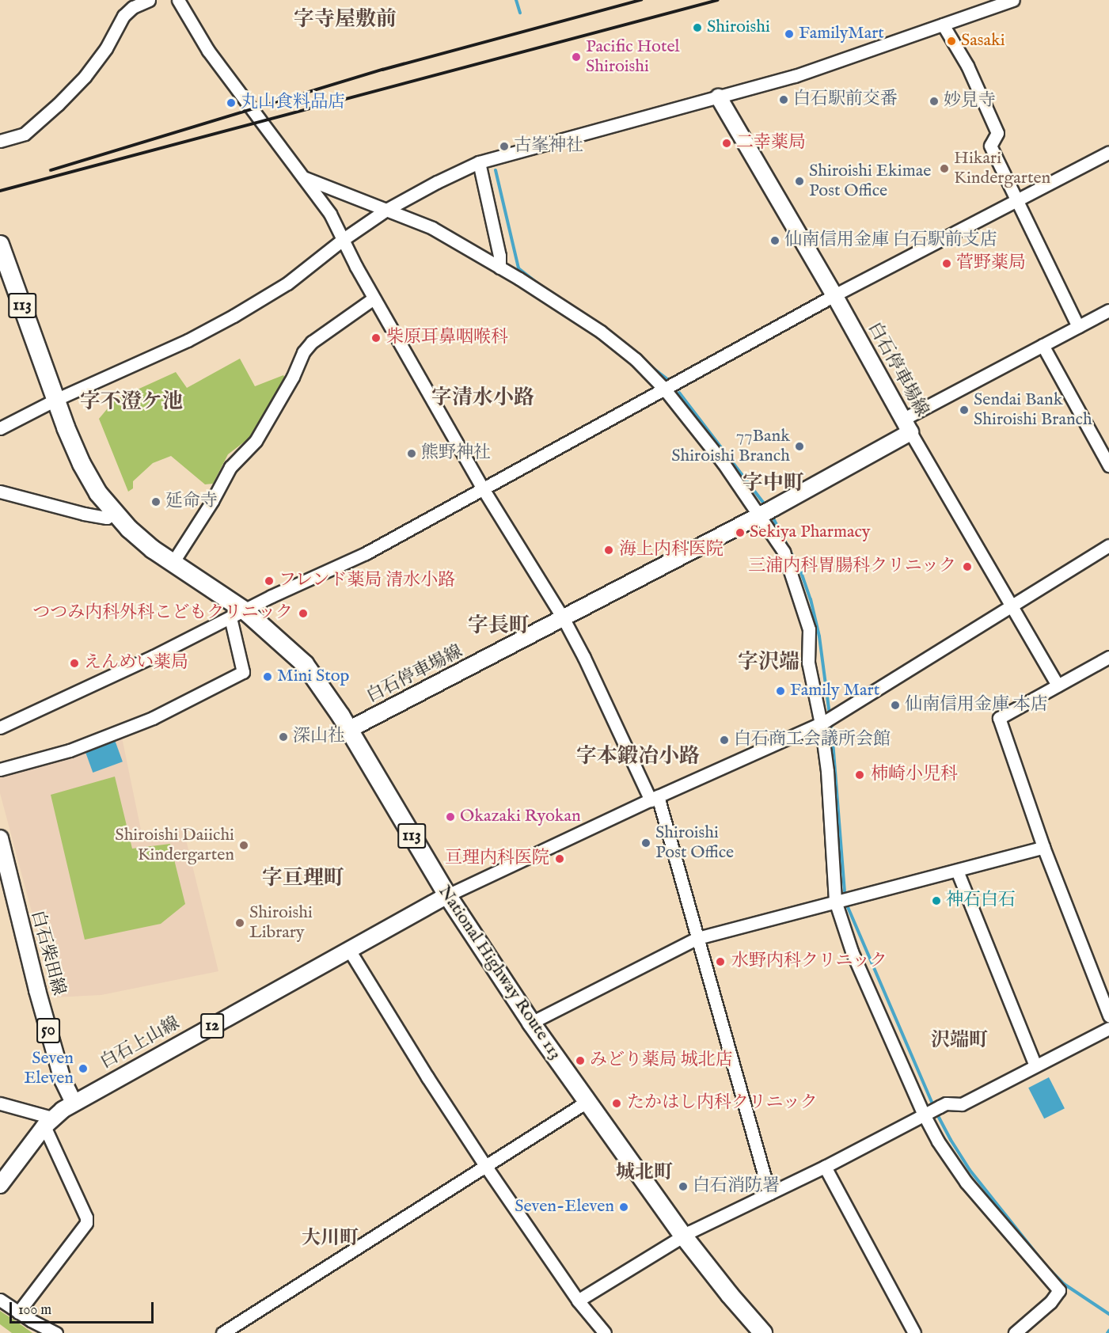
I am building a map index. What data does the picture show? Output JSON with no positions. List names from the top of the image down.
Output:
{
  "streets": {
    "highway": ["113", "National Highway Route 113"],
    "main road": [
      "白石停車場線",
      "白石柴田線",
      "12",
      "50",
      "白石上山線"
    ]
  },
  "crossings": [
    ["白石停車場線", "National Highway Route 113"],
    ["白石柴田線", "白石上山線"],
    ["National Highway Route 113", "白石上山線"]
  ],
  "districts": [
    "字寺屋敷前",
    "字清水小路",
    "字不澄ケ池",
    "字中町",
    "字長町",
    "字沢端",
    "字本鍛冶小路",
    "字亘理町",
    "沢端町",
    "城北町",
    "大川町"
  ],
  "places": [
    "Shiroishi",
    "FamilyMart",
    "Sasaki",
    "Pacific Hotel Shiroishi",
    "白石駅前交番",
    "妙見寺",
    "丸山食料品店",
    "二幸薬局",
    "古峯神社",
    "Hikari Kindergarten",
    "Shiroishi Ekimae Post Office",
    "仙南信用金庫 白石駅前支店",
    "菅野薬局",
    "柴原耳鼻咽喉科",
    "Sendai Bank Shiroishi Branch",
    "77Bank Shiroishi Branch",
    "熊野神社",
    "延命寺",
    "Sekiya Pharmacy",
    "海上内科医院",
    "三浦内科胃腸科クリニック",
    "フレンド薬局 清水小路",
    "つつみ内科外科こどもクリニック",
    "えんめい薬局",
    "Mini Stop",
    "Family Mart",
    "仙南信用金庫 本店",
    "深山社",
    "白石商工会議所会館",
    "柿崎小児科",
    "Okazaki Ryokan",
    "Shiroishi Post Office",
    "Shiroishi Daiichi Kindergarten",
    "亘理内科医院",
    "神石白石",
    "Shiroishi Library",
    "水野内科クリニック",
    "みどり薬局 城北店",
    "Seven Eleven",
    "たかはし内科クリニック",
    "白石消防署",
    "Seven-Eleven"
  ],
  "scale_bar": "100 m"
}
